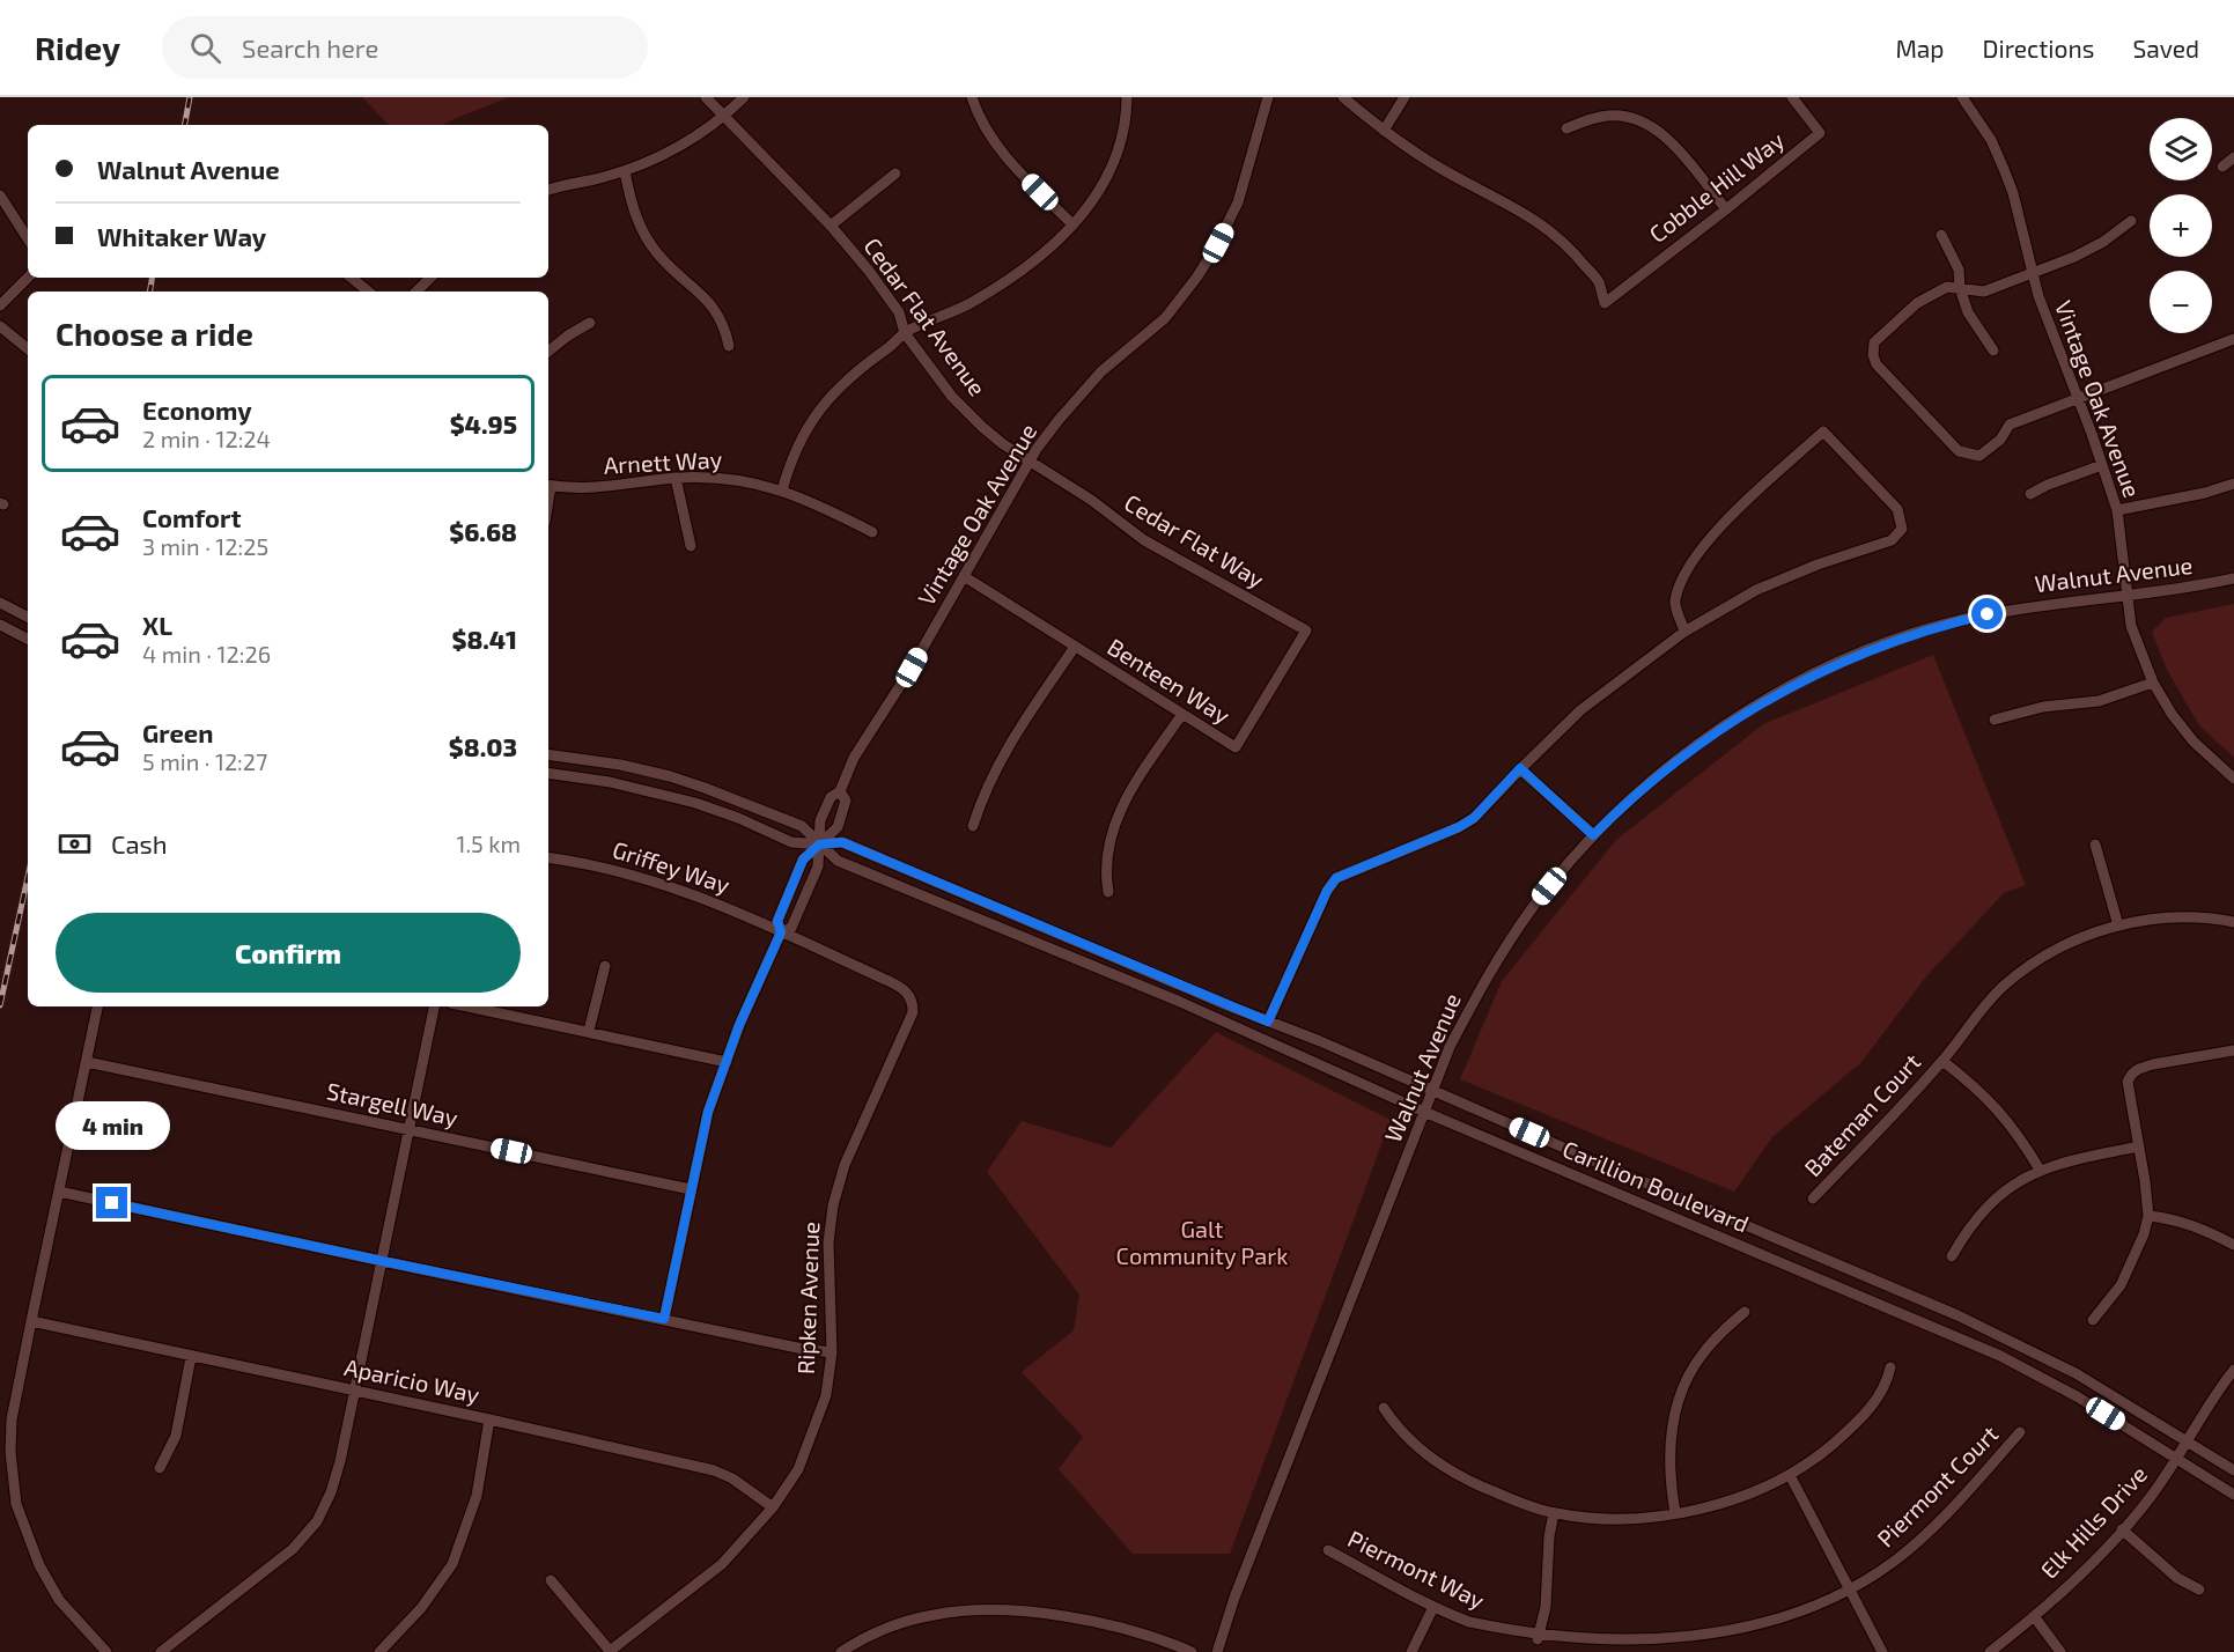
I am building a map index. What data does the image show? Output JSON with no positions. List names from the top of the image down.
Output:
{
  "streets": {
    "street": [
      "Cobble Hill Way",
      "Cedar Flat Avenue",
      "Vintage Oak Avenue",
      "Arnett Way",
      "Cedar Flat Way",
      "Walnut Avenue",
      "Benteen Way",
      "Griffey Way",
      "Stargell Way",
      "Bateman Court",
      "Carillion Boulevard",
      "Ripken Avenue",
      "Aparicio Way",
      "Piermont Court",
      "Elk Hills Drive",
      "Piermont Way"
    ]
  },
  "crossings": [
    ["Cedar Flat Avenue", "Vintage Oak Avenue"],
    ["Cedar Flat Avenue", "Cedar Flat Way"],
    ["Vintage Oak Avenue", "Cedar Flat Way"],
    ["Vintage Oak Avenue", "Walnut Avenue"],
    ["Vintage Oak Avenue", "Benteen Way"],
    ["Vintage Oak Avenue", "Carillion Boulevard"],
    ["Cedar Flat Way", "Benteen Way"],
    ["Walnut Avenue", "Carillion Boulevard"],
    ["Griffey Way", "Ripken Avenue"],
    ["Carillion Boulevard", "Elk Hills Drive"],
    ["Ripken Avenue", "Aparicio Way"],
    ["Piermont Court", "Piermont Way"]
  ],
  "parks": ["Galt Community Park"],
  "page": {
    "header": "Ridey",
    "search": "Search here",
    "nav": ["Map", "Directions", "Saved"],
    "map_buttons": ["+", "−"],
    "banner": ["Walnut Avenue", "Whitaker Way"],
    "heading": "Choose a ride",
    "list": [
      {
        "name": "Economy",
        "note": "2 min · 12:24",
        "value": "$4.95"
      },
      {
        "name": "Comfort",
        "note": "3 min · 12:25",
        "value": "$6.68"
      },
      {
        "name": "XL",
        "note": "4 min · 12:26",
        "value": "$8.41"
      },
      {
        "name": "Green",
        "note": "5 min · 12:27",
        "value": "$8.03"
      }
    ],
    "pay": ["Cash", "1.5 km"],
    "buttons": "Confirm",
    "bubble": "4 min"
  }
}
